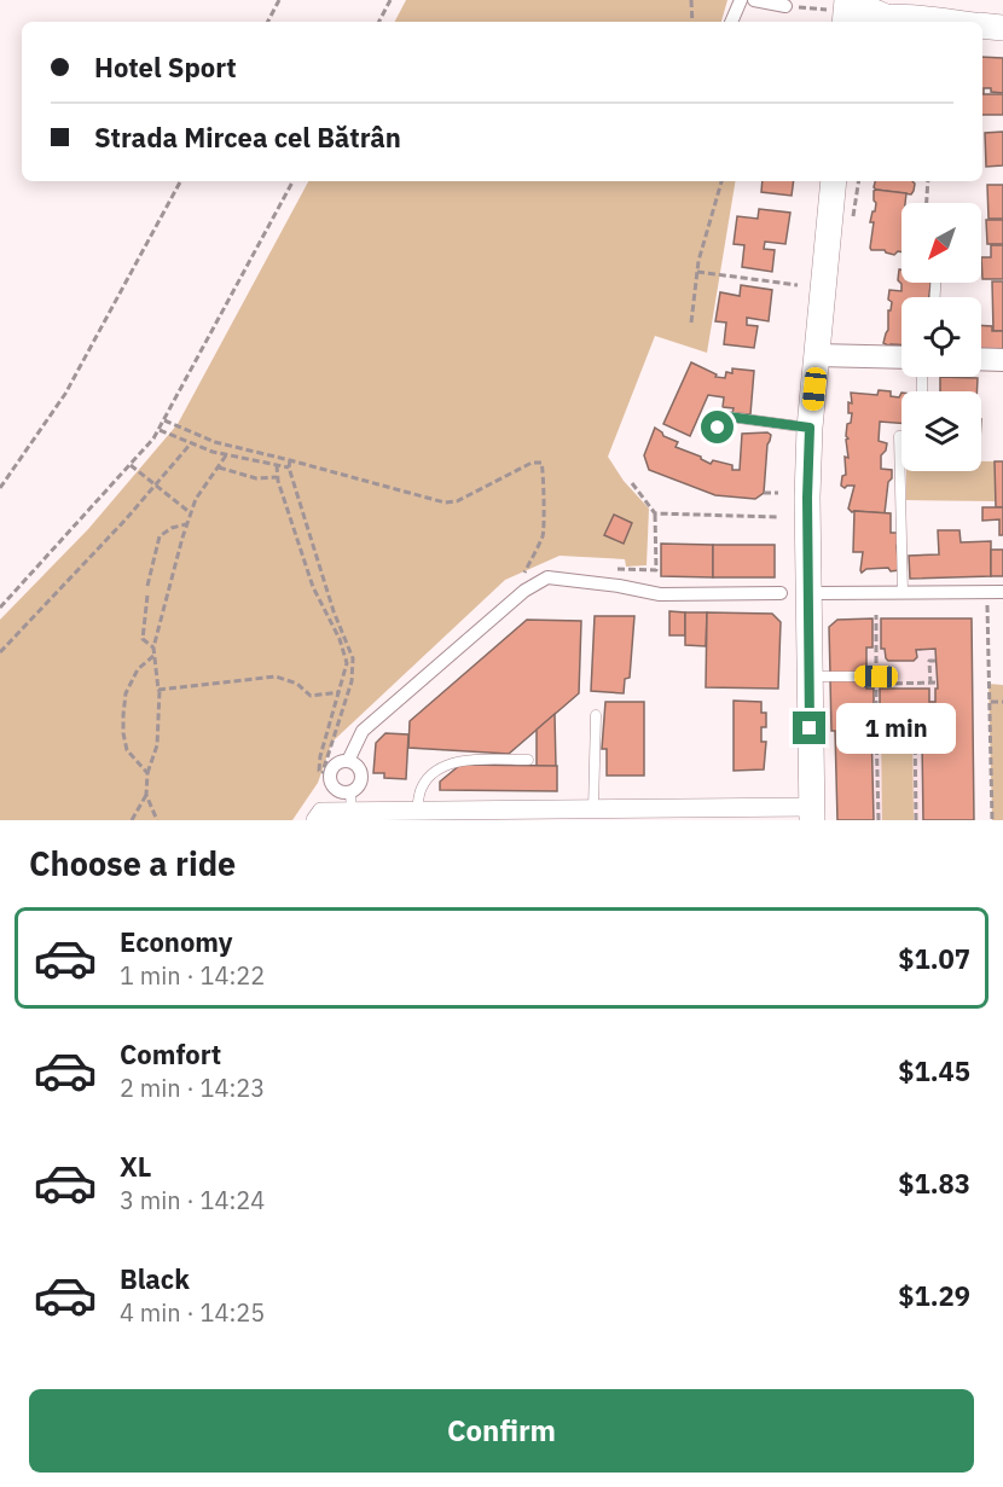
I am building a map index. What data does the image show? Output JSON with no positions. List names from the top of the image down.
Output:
{
  "north": "bottom left",
  "page": {
    "banner": ["Hotel Sport", "Strada Mircea cel Bătrân"],
    "bubble": "1 min",
    "heading": "Choose a ride",
    "list": [
      {
        "name": "Economy",
        "note": "1 min · 14:22",
        "value": "$1.07"
      },
      {
        "name": "Comfort",
        "note": "2 min · 14:23",
        "value": "$1.45"
      },
      {
        "name": "XL",
        "note": "3 min · 14:24",
        "value": "$1.83"
      },
      {
        "name": "Black",
        "note": "4 min · 14:25",
        "value": "$1.29"
      }
    ],
    "buttons": "Confirm"
  }
}
